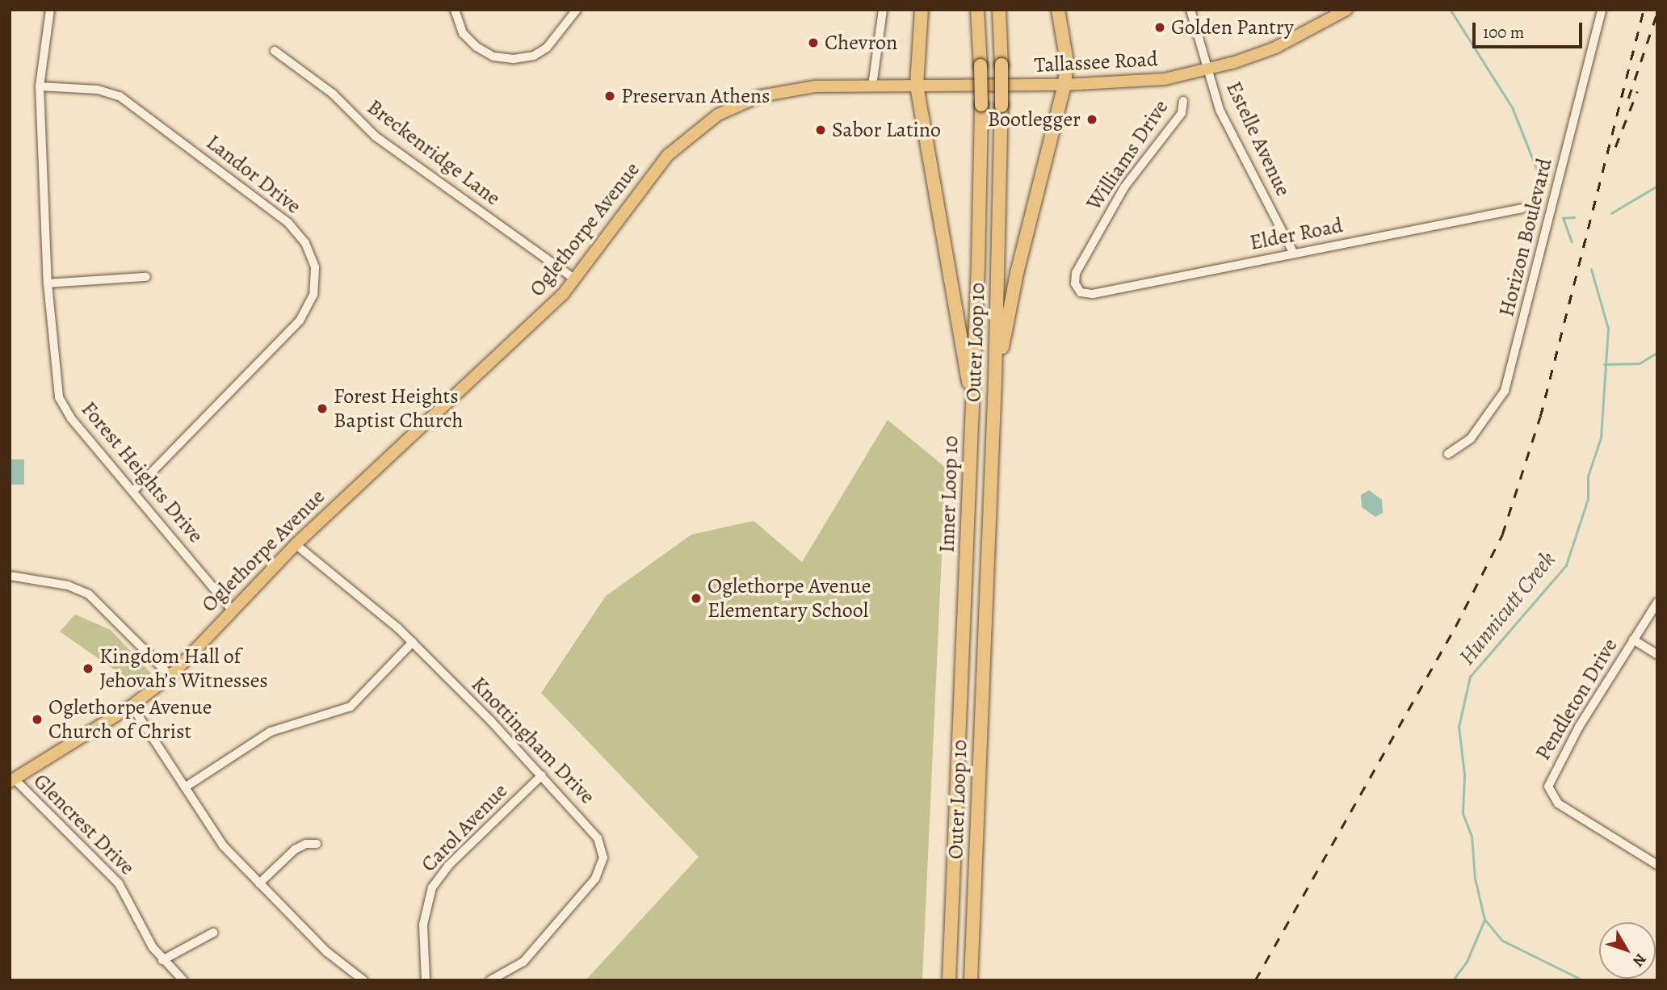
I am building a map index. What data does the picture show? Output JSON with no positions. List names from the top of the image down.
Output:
{
  "streets": {
    "highway": ["Outer Loop 10", "Inner Loop 10"],
    "main road": ["Tallassee Road", "Oglethorpe Avenue"],
    "street": [
      "Estelle Avenue",
      "Breckenridge Lane",
      "Williams Drive",
      "Landor Drive",
      "Elder Road",
      "Horizon Boulevard",
      "Forest Heights Drive",
      "Pendleton Drive",
      "Knottingham Drive",
      "Glencrest Drive",
      "Carol Avenue"
    ]
  },
  "crossings": [
    ["Tallassee Road", "Estelle Avenue"],
    ["Tallassee Road", "Oglethorpe Avenue"],
    ["Estelle Avenue", "Elder Road"],
    ["Breckenridge Lane", "Oglethorpe Avenue"],
    ["Williams Drive", "Elder Road"],
    ["Landor Drive", "Forest Heights Drive"],
    ["Oglethorpe Avenue", "Forest Heights Drive"],
    ["Oglethorpe Avenue", "Knottingham Drive"],
    ["Oglethorpe Avenue", "Glencrest Drive"],
    ["Knottingham Drive", "Carol Avenue"]
  ],
  "water": ["Hunnicutt Creek"],
  "places": [
    "Golden Pantry",
    "Chevron",
    "Preservan Athens",
    "Bootlegger",
    "Sabor Latino",
    "Forest Heights Baptist Church",
    "Oglethorpe Avenue Elementary School",
    "Kingdom Hall of Jehovah’s Witnesses",
    "Oglethorpe Avenue Church of Christ"
  ],
  "scale_bar": "100 m",
  "north": "bottom right"
}
